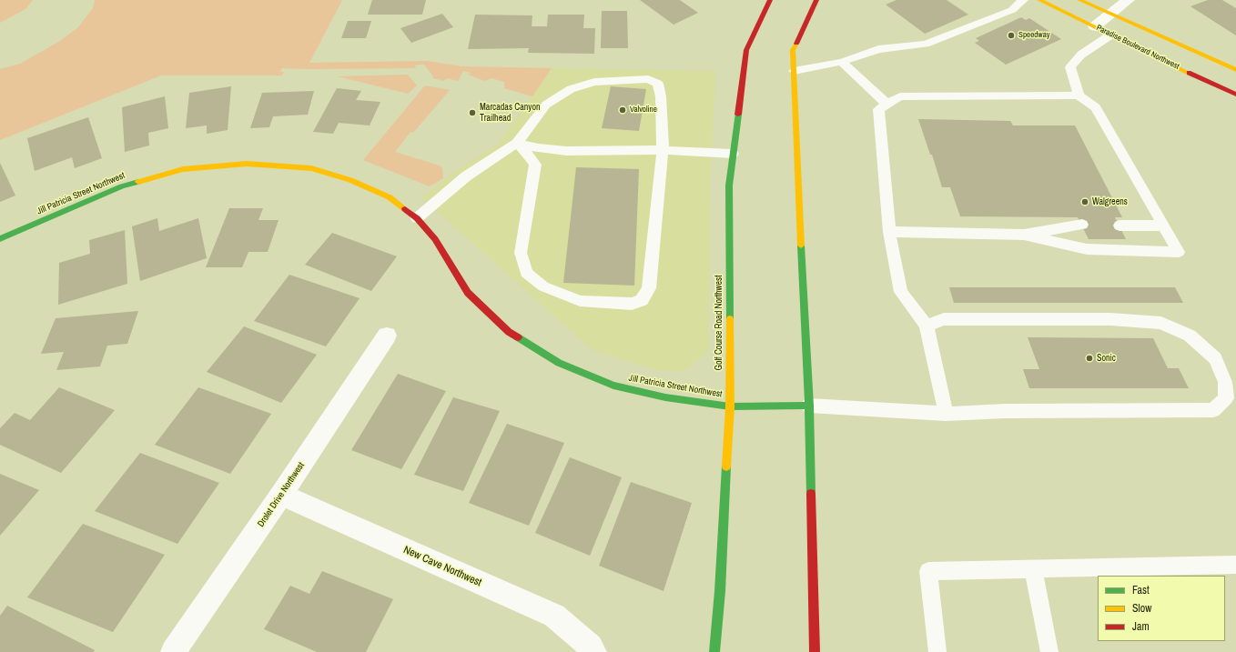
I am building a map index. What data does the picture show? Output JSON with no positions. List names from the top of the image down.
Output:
{
  "streets": {
    "main road": ["Paradise Boulevard Northwest", "Jill Patricia Street Northwest", "Golf Course Road Northwest"],
    "street": ["Drolet Drive Northwest", "New Cave Northwest"]
  },
  "crossings": [
    ["Jill Patricia Street Northwest", "Golf Course Road Northwest"],
    ["Drolet Drive Northwest", "New Cave Northwest"]
  ],
  "places": [
    "Speedway",
    "Valvoline",
    "Marcadas Canyon Trailhead",
    "Walgreens",
    "Sonic"
  ],
  "legend": ["Fast", "Slow", "Jam"]
}
